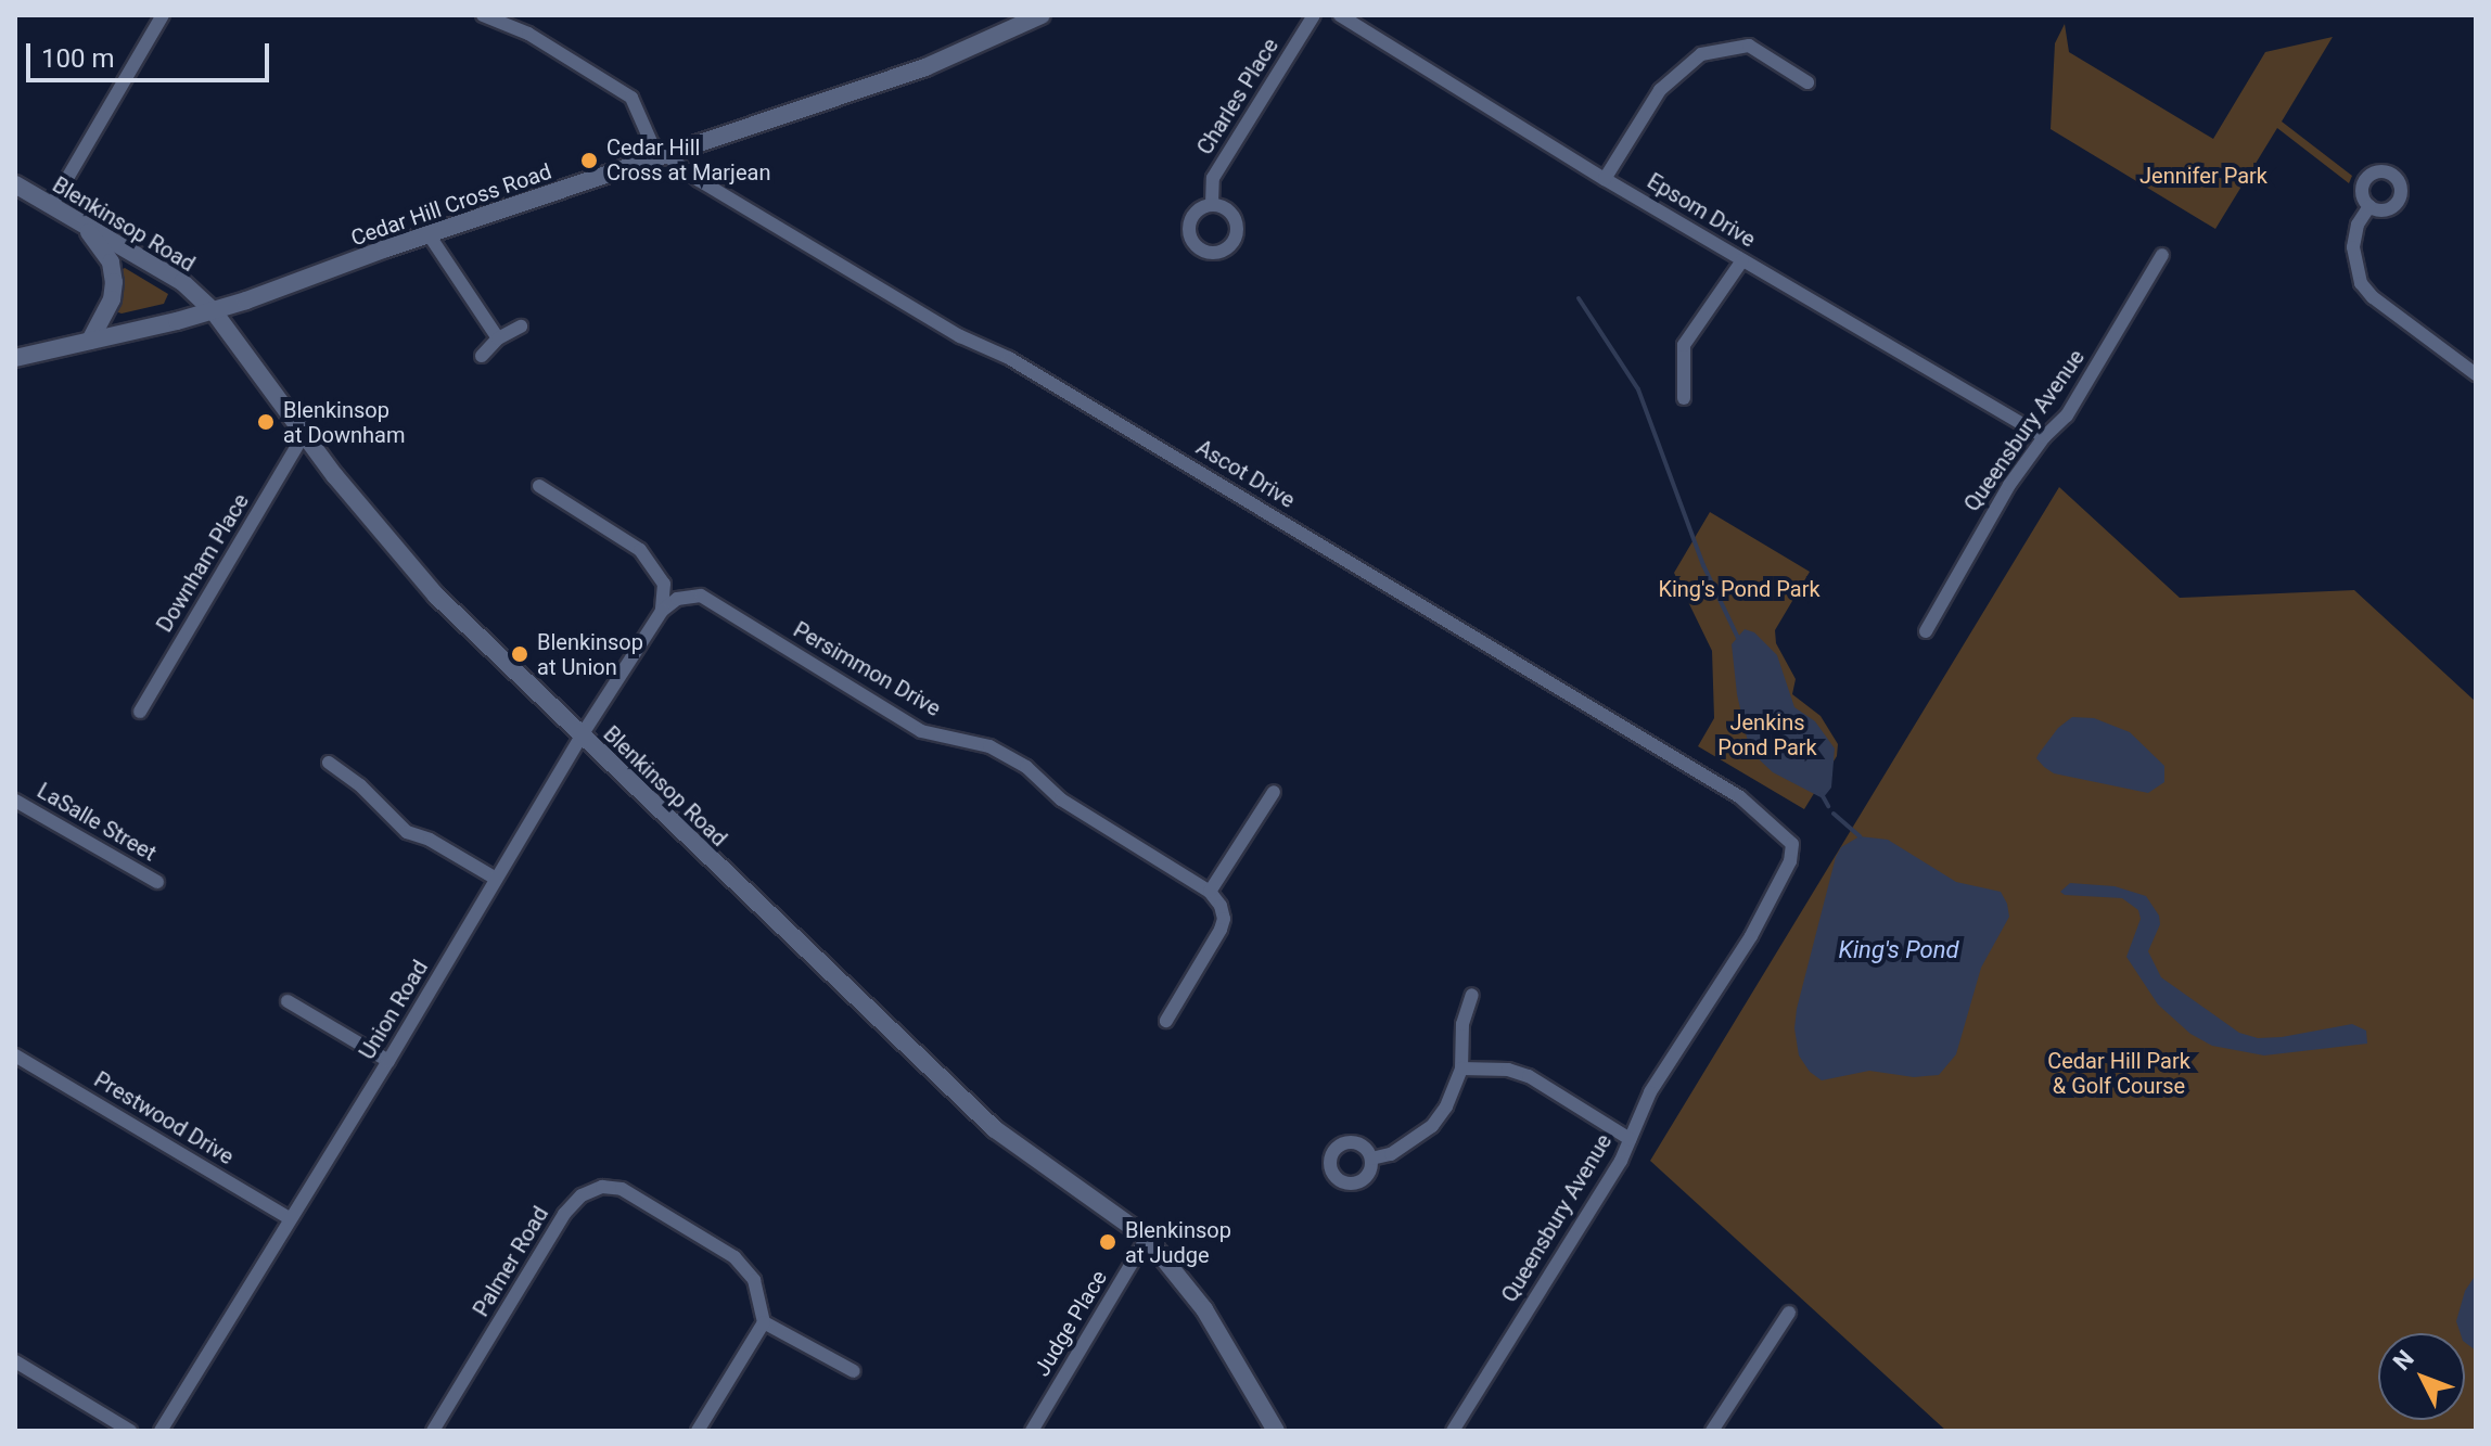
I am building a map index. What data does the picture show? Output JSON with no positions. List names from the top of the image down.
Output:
{
  "streets": {
    "street": [
      "Charles Place",
      "Cedar Hill Cross Road",
      "Epsom Drive",
      "Blenkinsop Road",
      "Queensbury Avenue",
      "Ascot Drive",
      "Downham Place",
      "Persimmon Drive",
      "LaSalle Street",
      "Union Road",
      "Prestwood Drive",
      "Palmer Road",
      "Judge Place"
    ]
  },
  "crossings": [
    ["Cedar Hill Cross Road", "Blenkinsop Road"],
    ["Cedar Hill Cross Road", "Ascot Drive"],
    ["Epsom Drive", "Queensbury Avenue"],
    ["Blenkinsop Road", "Downham Place"],
    ["Blenkinsop Road", "Union Road"],
    ["Blenkinsop Road", "Judge Place"],
    ["Queensbury Avenue", "Ascot Drive"],
    ["Persimmon Drive", "Union Road"],
    ["Union Road", "Prestwood Drive"]
  ],
  "water": ["King's Pond"],
  "parks": [
    "Jennifer Park",
    "King's Pond Park",
    "Jenkins Pond Park",
    "Cedar Hill Park & Golf Course"
  ],
  "places": [
    "Cedar Hill Cross at Marjean",
    "Blenkinsop at Downham",
    "Blenkinsop at Union",
    "Blenkinsop at Judge"
  ],
  "scale_bar": "100 m",
  "north": "top left"
}
